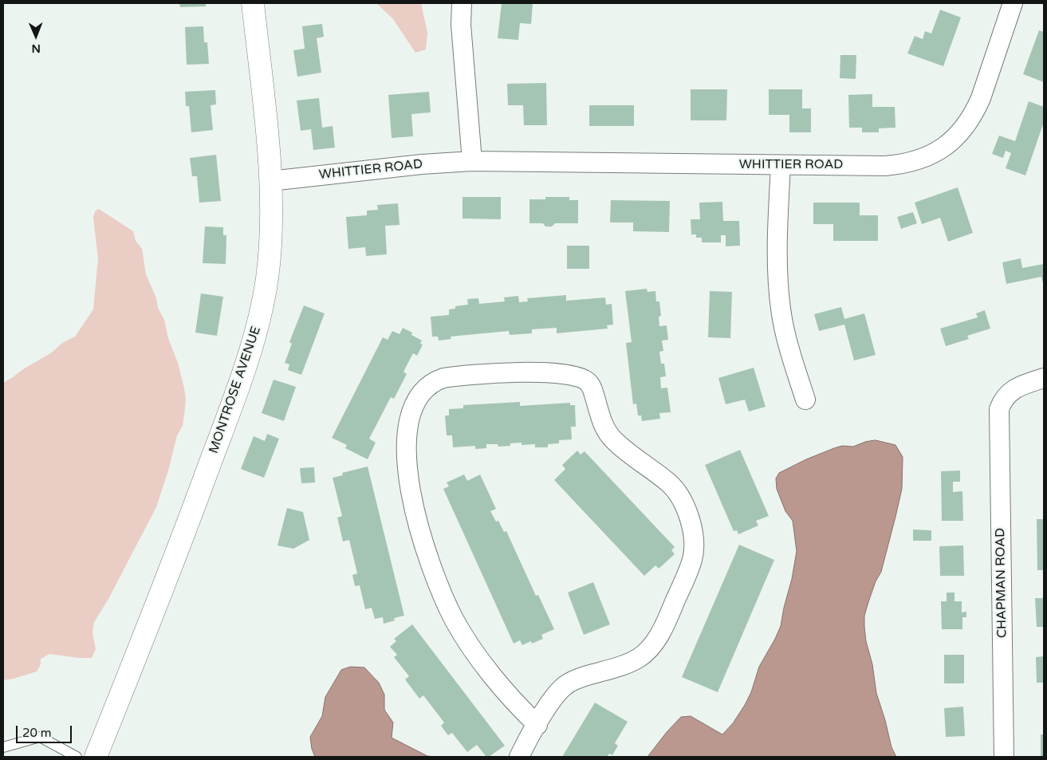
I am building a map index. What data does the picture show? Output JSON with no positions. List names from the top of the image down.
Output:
{
  "streets": {
    "main road": ["MONTROSE AVENUE"],
    "street": ["WHITTIER ROAD", "CHAPMAN ROAD"]
  },
  "crossings": [
    ["WHITTIER ROAD", "MONTROSE AVENUE"]
  ],
  "scale_bar": "20 m",
  "north": "bottom"
}
